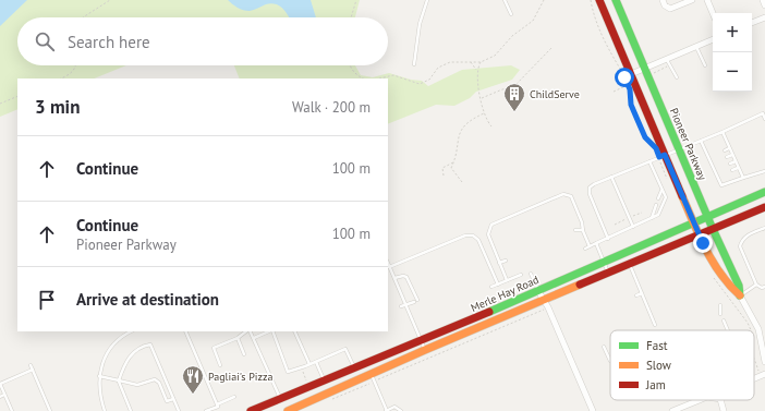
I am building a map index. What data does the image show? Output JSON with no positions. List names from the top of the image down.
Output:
{
  "streets": {
    "main road": ["Pioneer Parkway", "Merle Hay Road"]
  },
  "crossings": [
    ["Pioneer Parkway", "Merle Hay Road"]
  ],
  "places": {
    "building": ["ChildServe"],
    "restaurant": ["Pagliai's Pizza"]
  },
  "legend": ["Fast", "Slow", "Jam"],
  "page": {
    "map_buttons": ["+", "−"],
    "search": "Search here",
    "heading": ["3 min", "Walk · 200 m"],
    "list": [
      ["Continue", "100 m"],
      ["Continue", "Pioneer Parkway", "100 m"],
      "Arrive at destination"
    ]
  }
}
